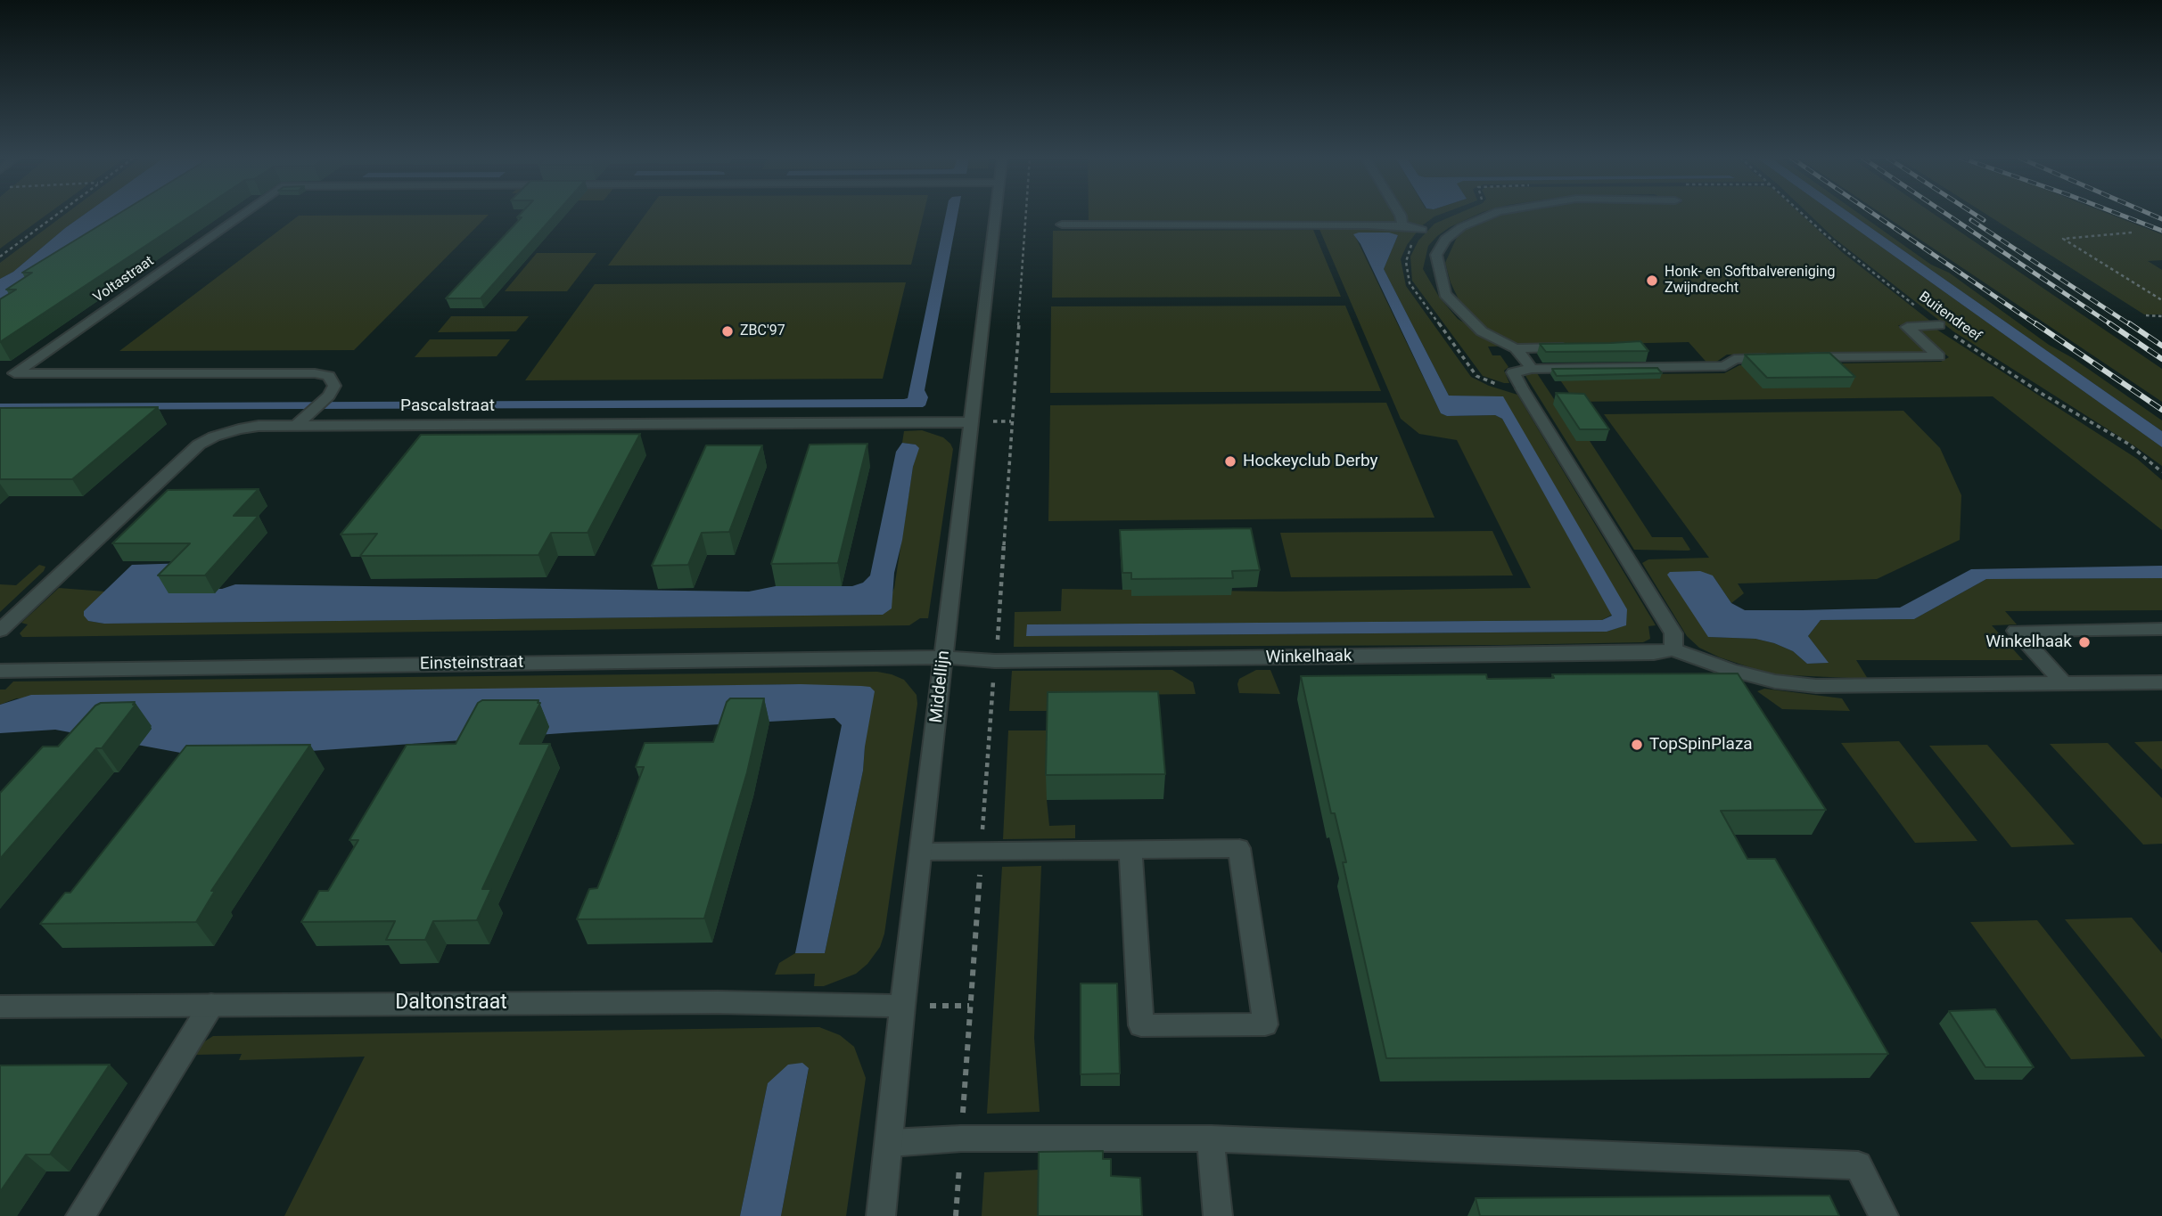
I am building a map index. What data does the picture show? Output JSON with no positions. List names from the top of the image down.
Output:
{
  "streets": {
    "street": [
      "Voltastraat",
      "Pascalstraat",
      "Winkelhaak",
      "Einsteinstraat",
      "Middellijn",
      "Daltonstraat"
    ],
    "path": ["Buitendreef"]
  },
  "crossings": [
    ["Voltastraat", "Pascalstraat"],
    ["Pascalstraat", "Middellijn"],
    ["Winkelhaak", "Einsteinstraat"],
    ["Winkelhaak", "Middellijn"],
    ["Einsteinstraat", "Middellijn"],
    ["Middellijn", "Daltonstraat"]
  ],
  "places": [
    "Honk- en Softbalvereniging Zwijndrecht",
    "ZBC'97",
    "Hockeyclub Derby",
    "Winkelhaak",
    "TopSpinPlaza"
  ]
}
